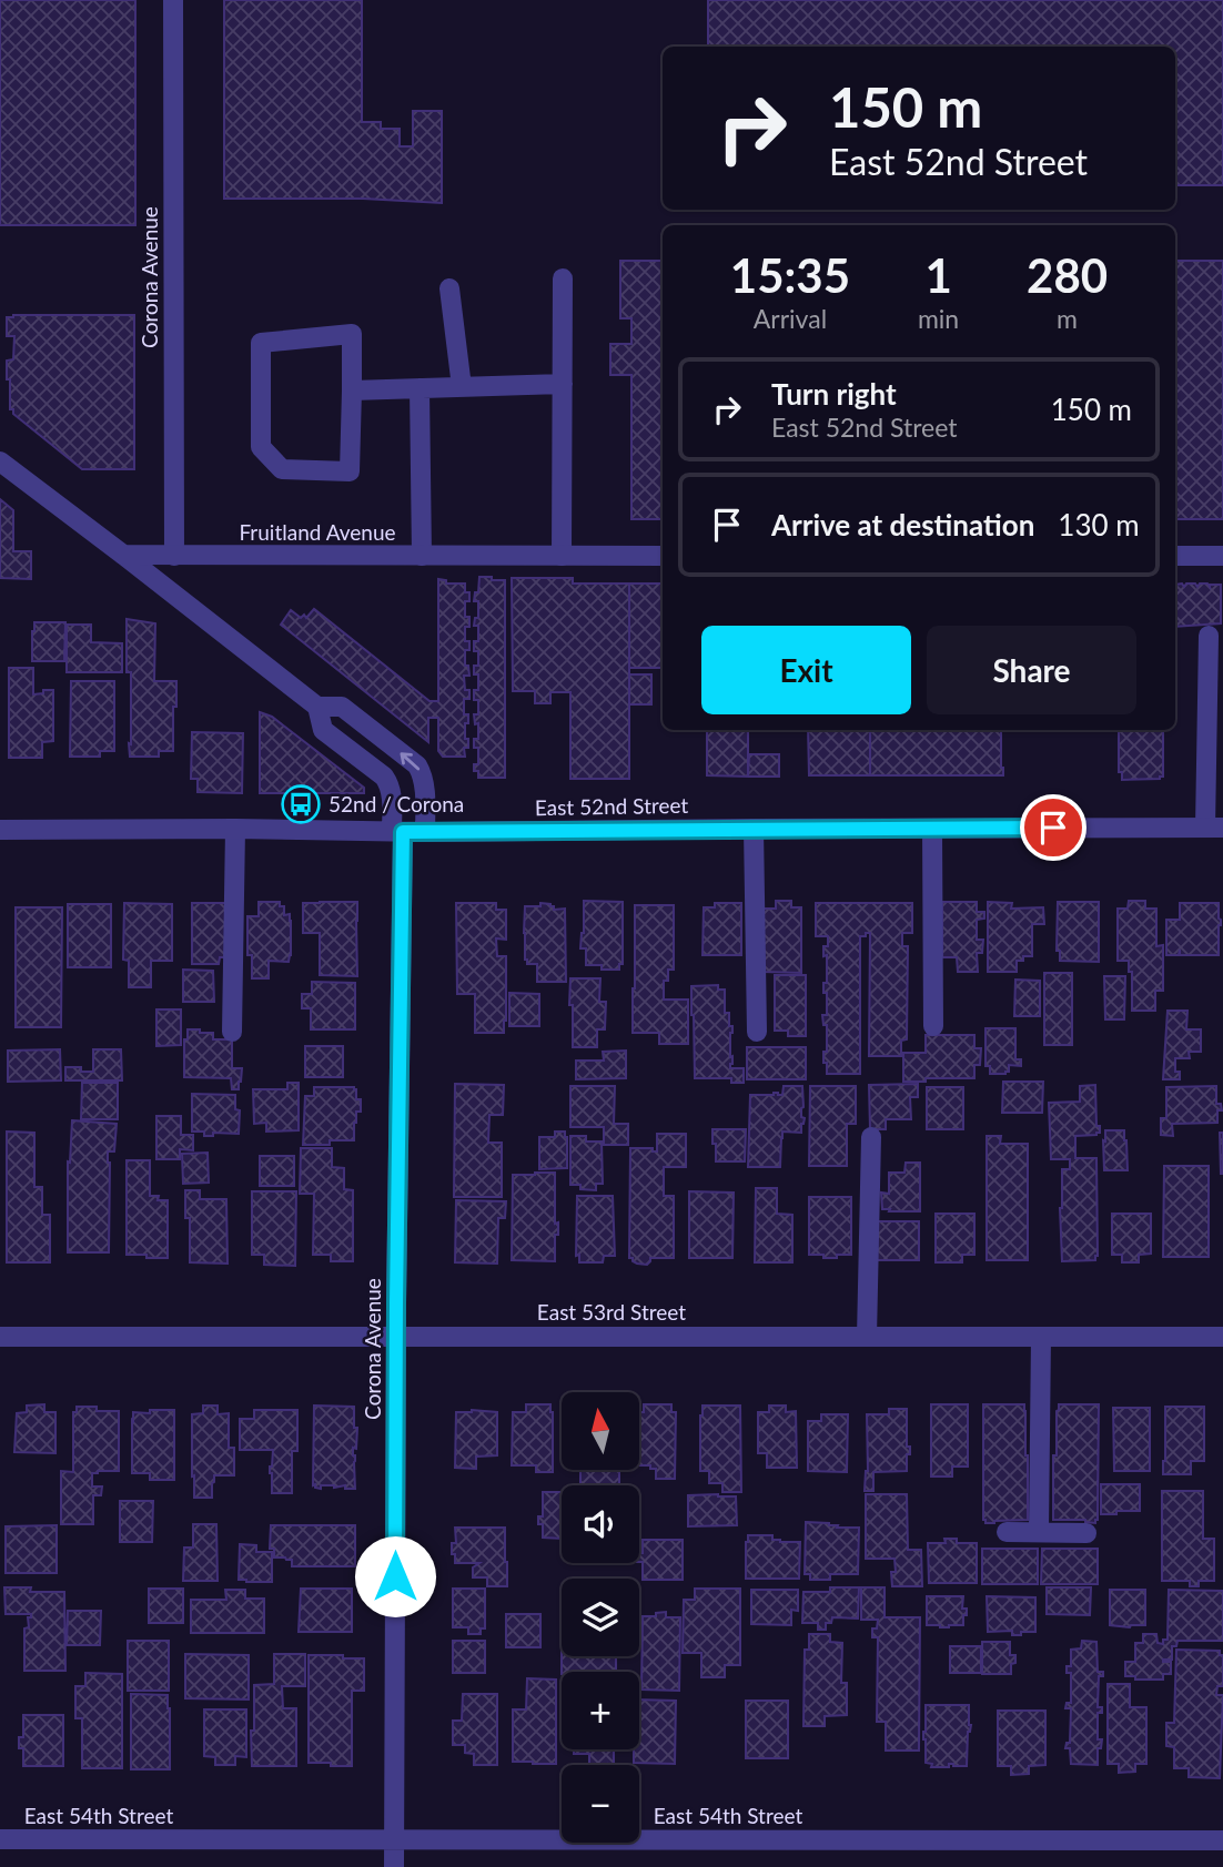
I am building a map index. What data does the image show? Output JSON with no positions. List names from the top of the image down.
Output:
{
  "streets": {
    "street": [
      "Corona Avenue",
      "Fruitland Avenue",
      "East 52nd Street",
      "East 53rd Street",
      "East 54th Street"
    ]
  },
  "crossings": [
    ["Corona Avenue", "Fruitland Avenue"],
    ["Corona Avenue", "East 52nd Street"],
    ["Corona Avenue", "East 53rd Street"],
    ["Corona Avenue", "East 54th Street"]
  ],
  "places": {
    "bus stop": ["52nd / Corona"]
  },
  "north": "top",
  "page": {
    "turn": ["150 m", "East 52nd Street"],
    "eta": [
      "15:35",
      "Arrival",
      "1",
      "min",
      "280",
      "m"
    ],
    "list": [
      {
        "name": "Turn right",
        "note": "East 52nd Street",
        "value": "150 m"
      },
      {
        "name": "Arrive at destination",
        "value": "130 m"
      }
    ],
    "buttons": ["Exit", "Share"],
    "map_buttons": ["+", "−"]
  }
}
